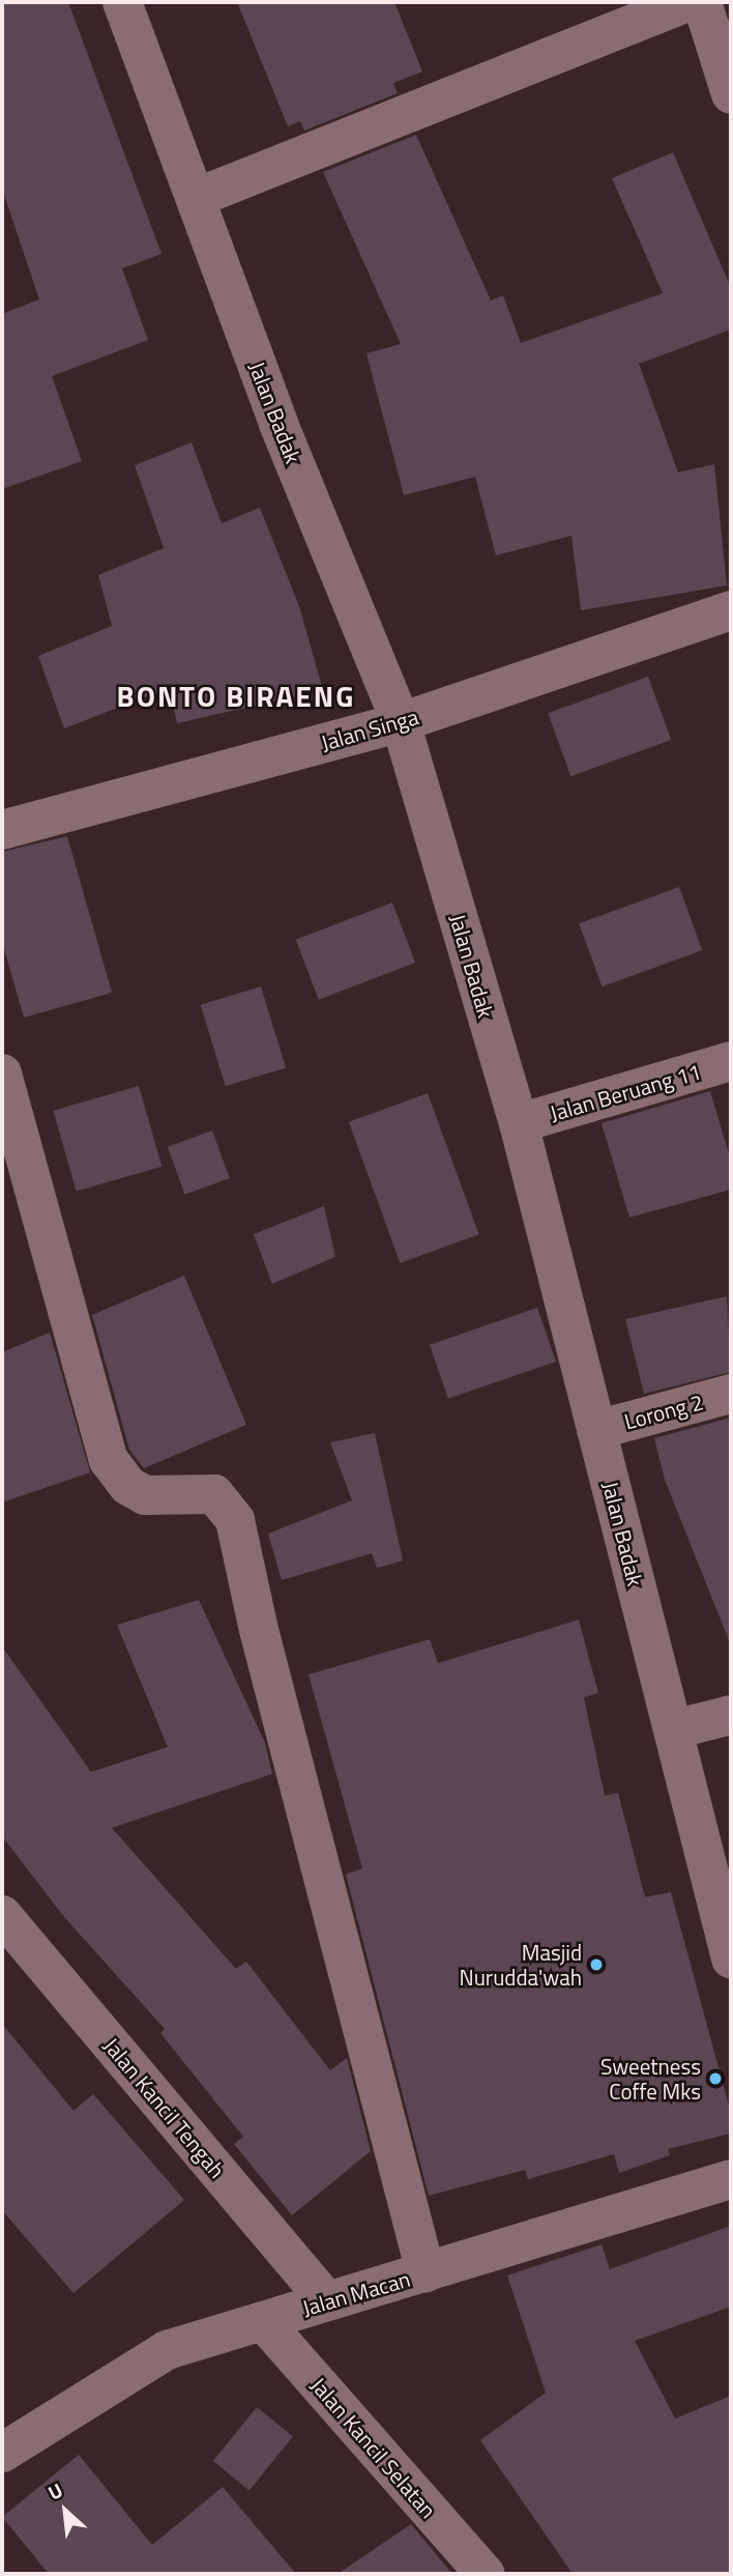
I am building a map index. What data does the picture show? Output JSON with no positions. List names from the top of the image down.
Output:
{
  "streets": {
    "street": [
      "Jalan Badak",
      "Jalan Singa",
      "Jalan Beruang 11",
      "Lorong 2",
      "Jalan Kancil Tengah",
      "Jalan Macan",
      "Jalan Kancil Selatan"
    ]
  },
  "crossings": [
    ["Jalan Badak", "Jalan Singa"],
    ["Jalan Badak", "Jalan Beruang 11"],
    ["Jalan Badak", "Lorong 2"],
    ["Jalan Kancil Tengah", "Jalan Macan"],
    ["Jalan Macan", "Jalan Kancil Selatan"]
  ],
  "districts": ["BONTO BIRAENG"],
  "places": ["Masjid Nurudda'wah", "Sweetness Coffe Mks"],
  "north": "top left"
}
